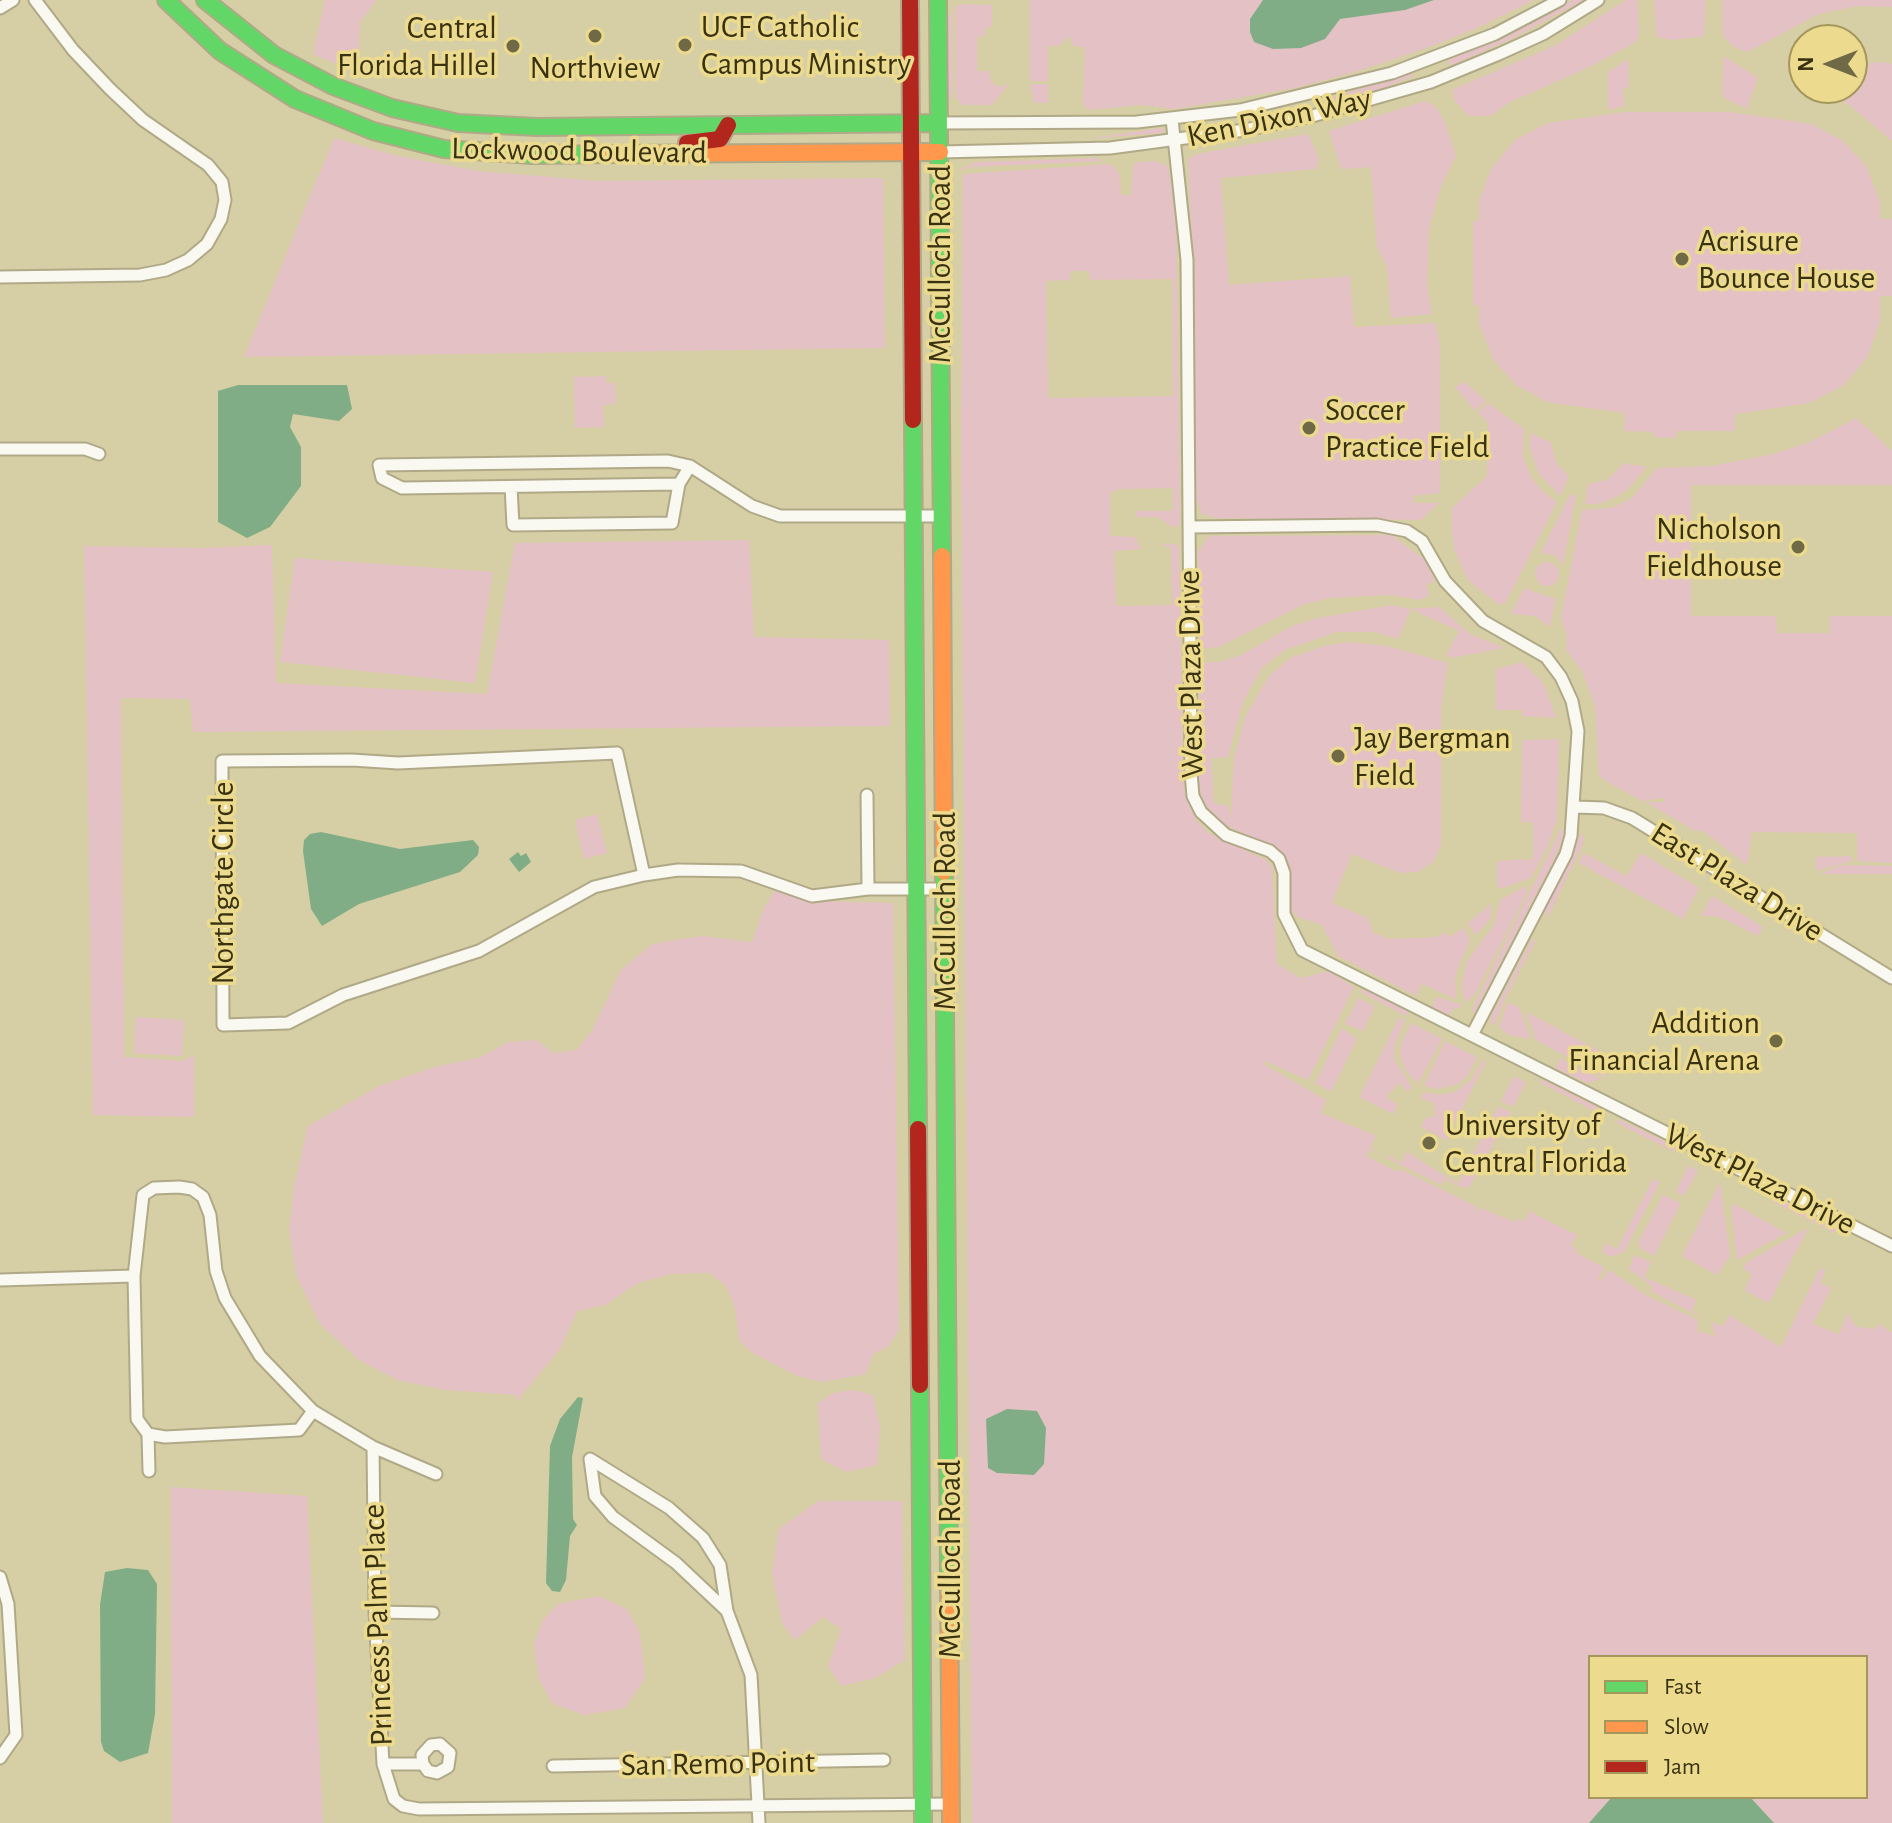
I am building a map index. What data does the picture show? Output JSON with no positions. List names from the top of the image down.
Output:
{
  "streets": {
    "main road": ["Lockwood Boulevard", "McCulloch Road"],
    "street": [
      "Ken Dixon Way",
      "West Plaza Drive",
      "East Plaza Drive",
      "Northgate Circle",
      "Princess Palm Place",
      "San Remo Point"
    ]
  },
  "crossings": [
    ["Ken Dixon Way", "Lockwood Boulevard"],
    ["Ken Dixon Way", "McCulloch Road"],
    ["Ken Dixon Way", "West Plaza Drive"],
    ["Lockwood Boulevard", "McCulloch Road"],
    ["McCulloch Road", "Northgate Circle"]
  ],
  "places": [
    "Northview",
    "UCF Catholic Campus Ministry",
    "Central Florida Hillel",
    "Acrisure Bounce House",
    "Soccer Practice Field",
    "Nicholson Fieldhouse",
    "Jay Bergman Field",
    "Addition Financial Arena",
    "University of Central Florida"
  ],
  "legend": ["Fast", "Slow", "Jam"],
  "north": "left"
}
